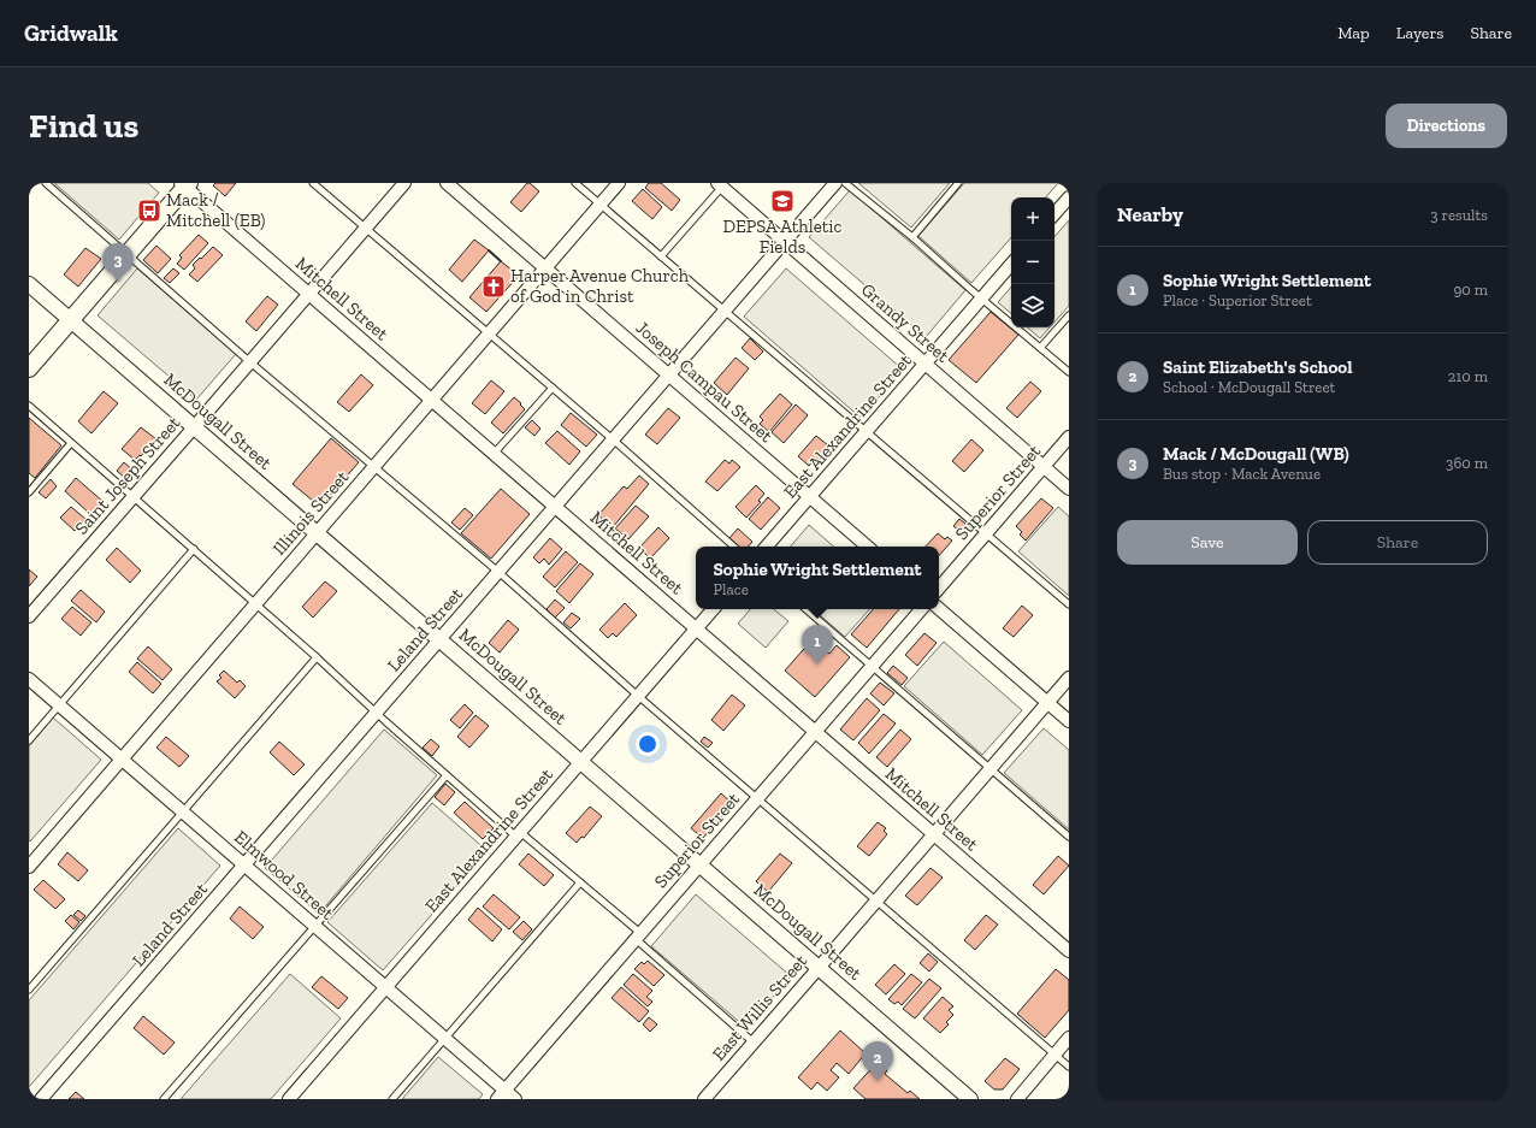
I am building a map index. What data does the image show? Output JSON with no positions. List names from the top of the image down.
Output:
{
  "streets": {
    "street": [
      "Mitchell Street",
      "Grandy Street",
      "Joseph Campau Street",
      "McDougall Street",
      "East Alexandrine Street",
      "Saint Joseph Street",
      "Superior Street",
      "Illinois Street",
      "Leland Street",
      "Elmwood Street",
      "East Willis Street"
    ]
  },
  "crossings": [
    ["Mitchell Street", "East Alexandrine Street"],
    ["Mitchell Street", "Saint Joseph Street"],
    ["Mitchell Street", "Superior Street"],
    ["Mitchell Street", "Illinois Street"],
    ["Mitchell Street", "Leland Street"],
    ["Mitchell Street", "East Willis Street"],
    ["Grandy Street", "East Alexandrine Street"],
    ["Grandy Street", "Superior Street"],
    ["Grandy Street", "Leland Street"],
    ["Joseph Campau Street", "East Alexandrine Street"],
    ["Joseph Campau Street", "Illinois Street"],
    ["Joseph Campau Street", "Leland Street"],
    ["McDougall Street", "East Alexandrine Street"],
    ["McDougall Street", "Saint Joseph Street"],
    ["McDougall Street", "Superior Street"],
    ["McDougall Street", "Illinois Street"],
    ["McDougall Street", "Leland Street"],
    ["McDougall Street", "East Willis Street"],
    ["East Alexandrine Street", "Elmwood Street"],
    ["Superior Street", "Elmwood Street"],
    ["Illinois Street", "Elmwood Street"],
    ["Leland Street", "Elmwood Street"]
  ],
  "places": {
    "school or university": ["DEPSA Athletic Fields"],
    "bus stop": ["Mack / Mitchell (EB)"],
    "church": ["Harper Avenue Church of God in Christ"]
  },
  "page": {
    "header": "Gridwalk",
    "nav": ["Map", "Layers", "Share"],
    "buttons": [
      "Directions",
      ["Save", "Share"]
    ],
    "title": "Find us",
    "heading": ["Nearby", "3 results"],
    "map_buttons": ["+", "−"],
    "pins": ["3", "1", "2"],
    "list": [
      {
        "mark": "1",
        "name": "Sophie Wright Settlement",
        "note": "Place · Superior Street",
        "value": "90 m"
      },
      {
        "mark": "2",
        "name": "Saint Elizabeth's School",
        "note": "School · McDougall Street",
        "value": "210 m"
      },
      {
        "mark": "3",
        "name": "Mack / McDougall (WB)",
        "note": "Bus stop · Mack Avenue",
        "value": "360 m"
      }
    ],
    "popup": ["Sophie Wright Settlement", "Place"]
  }
}
